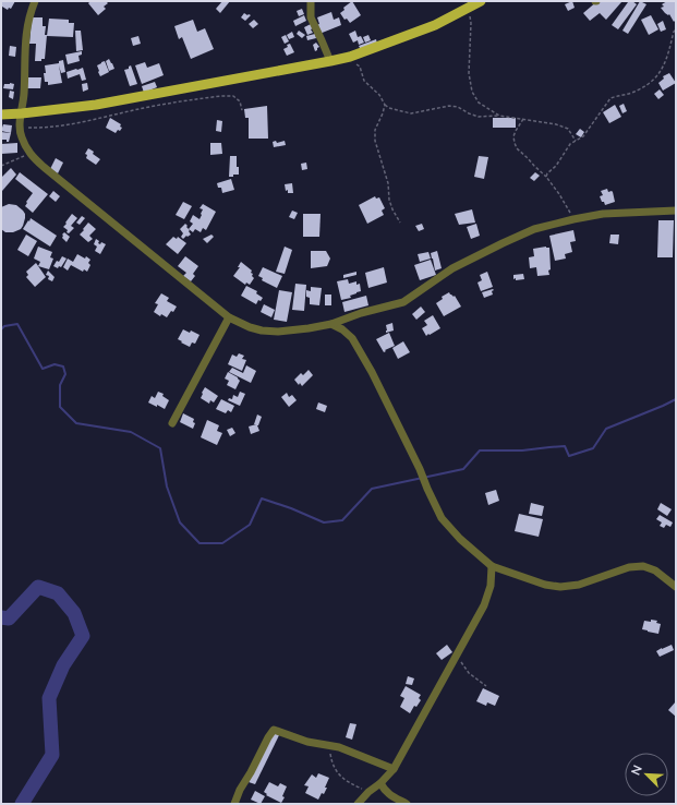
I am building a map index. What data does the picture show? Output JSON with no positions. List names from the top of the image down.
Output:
{
  "north": "top left"
}
